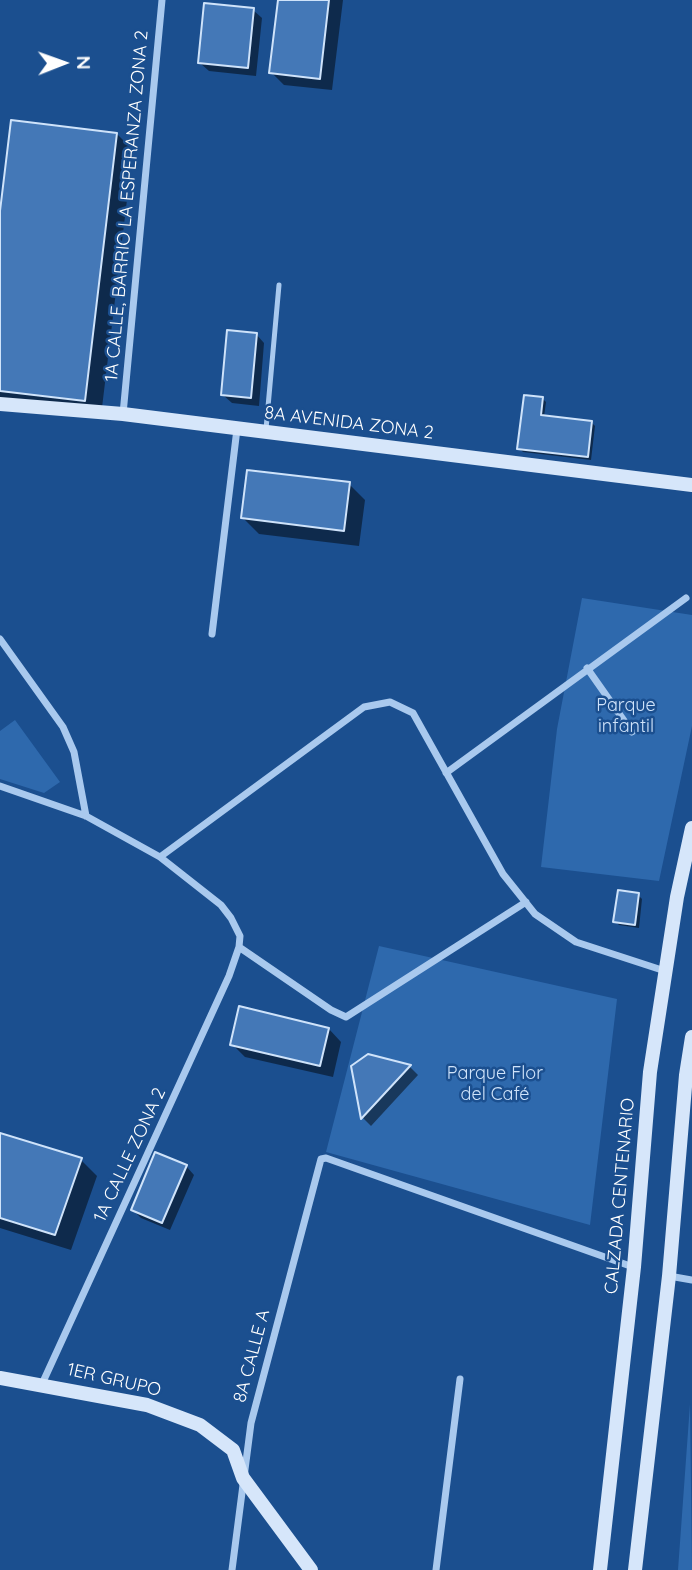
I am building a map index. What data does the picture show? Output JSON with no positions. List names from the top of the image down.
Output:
{
  "streets": {
    "main road": ["8A AVENIDA ZONA 2", "CALZADA CENTENARIO", "1ER GRUPO"],
    "street": ["1A CALLE, BARRIO LA ESPERANZA ZONA 2", "1A CALLE ZONA 2", "8A CALLE A"]
  },
  "crossings": [
    ["1A CALLE, BARRIO LA ESPERANZA ZONA 2", "8A AVENIDA ZONA 2"],
    ["1A CALLE ZONA 2", "1ER GRUPO"],
    ["CALZADA CENTENARIO", "8A CALLE A"],
    ["8A CALLE A", "1ER GRUPO"]
  ],
  "parks": ["Parque infantil", "Parque Flor del Café"],
  "north": "right"
}
